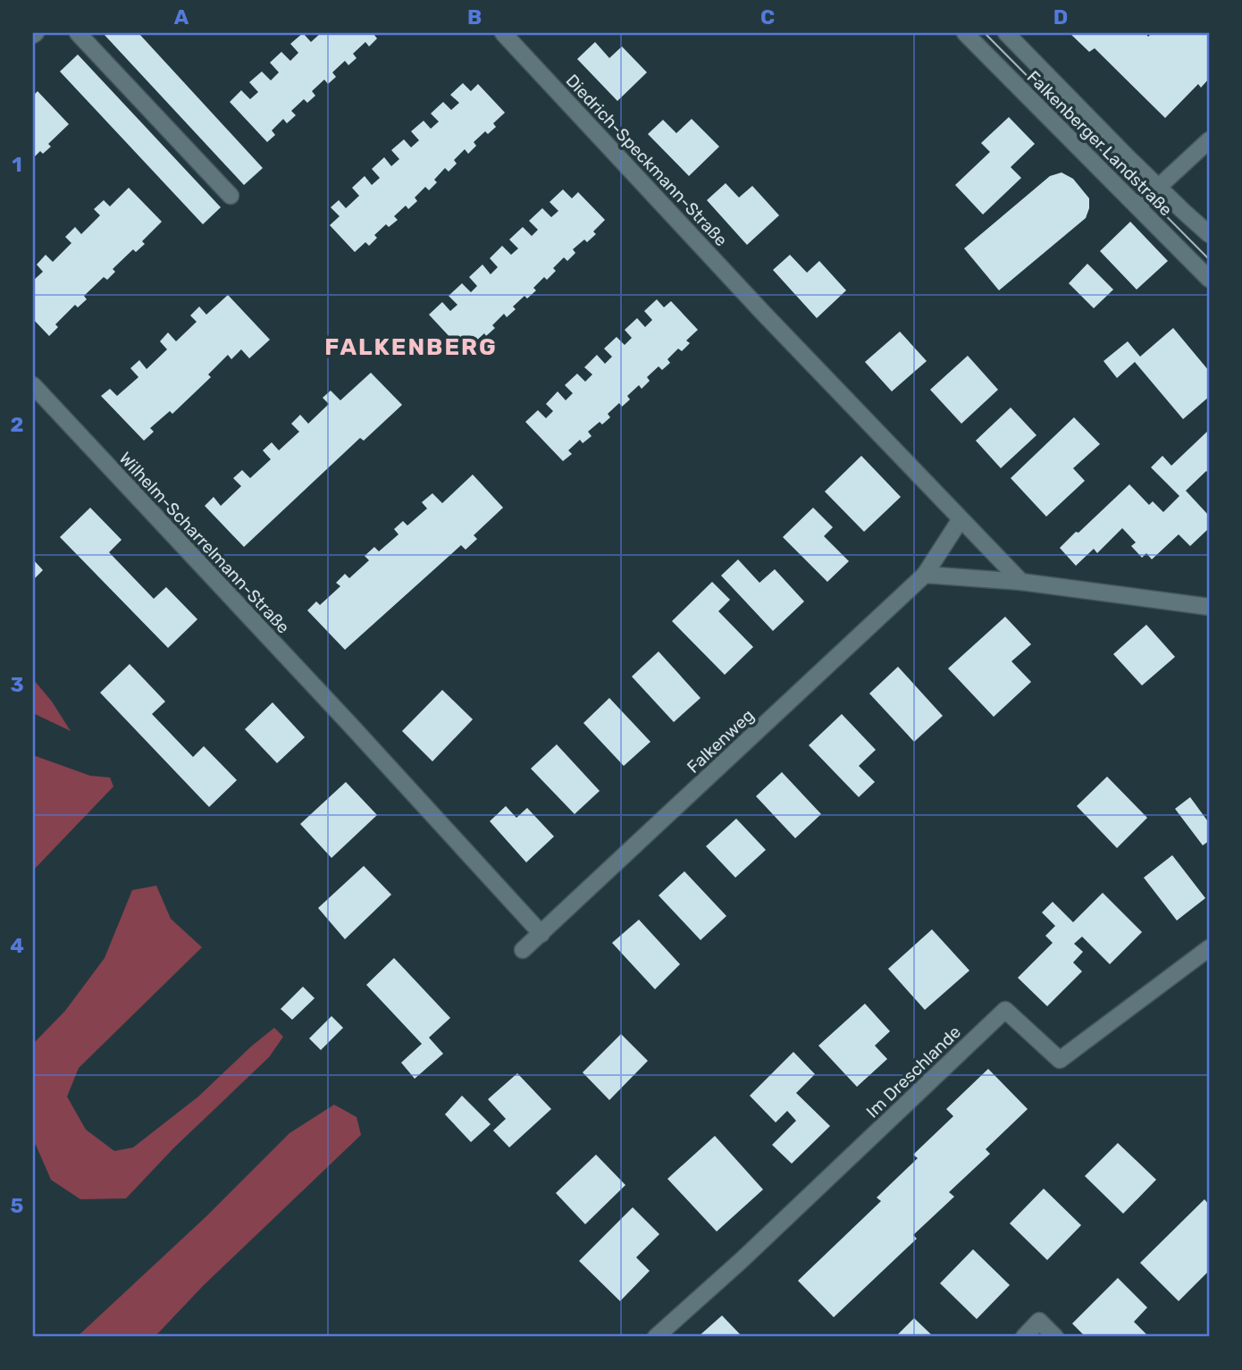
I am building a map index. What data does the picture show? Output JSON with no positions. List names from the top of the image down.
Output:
{
  "streets": {
    "street": [
      "Falkenberger Landstraße",
      "Diedrich-Speckmann-Straße",
      "Wilhelm-Scharrelmann-Straße",
      "Falkenweg",
      "Im Dreschlande"
    ]
  },
  "crossings": [
    ["Diedrich-Speckmann-Straße", "Falkenweg"],
    ["Wilhelm-Scharrelmann-Straße", "Falkenweg"]
  ],
  "districts": ["FALKENBERG"],
  "grid": {
    "columns": [
      "A",
      "B",
      "C",
      "D"
    ],
    "rows": [
      "1",
      "2",
      "3",
      "4",
      "5"
    ]
  }
}
